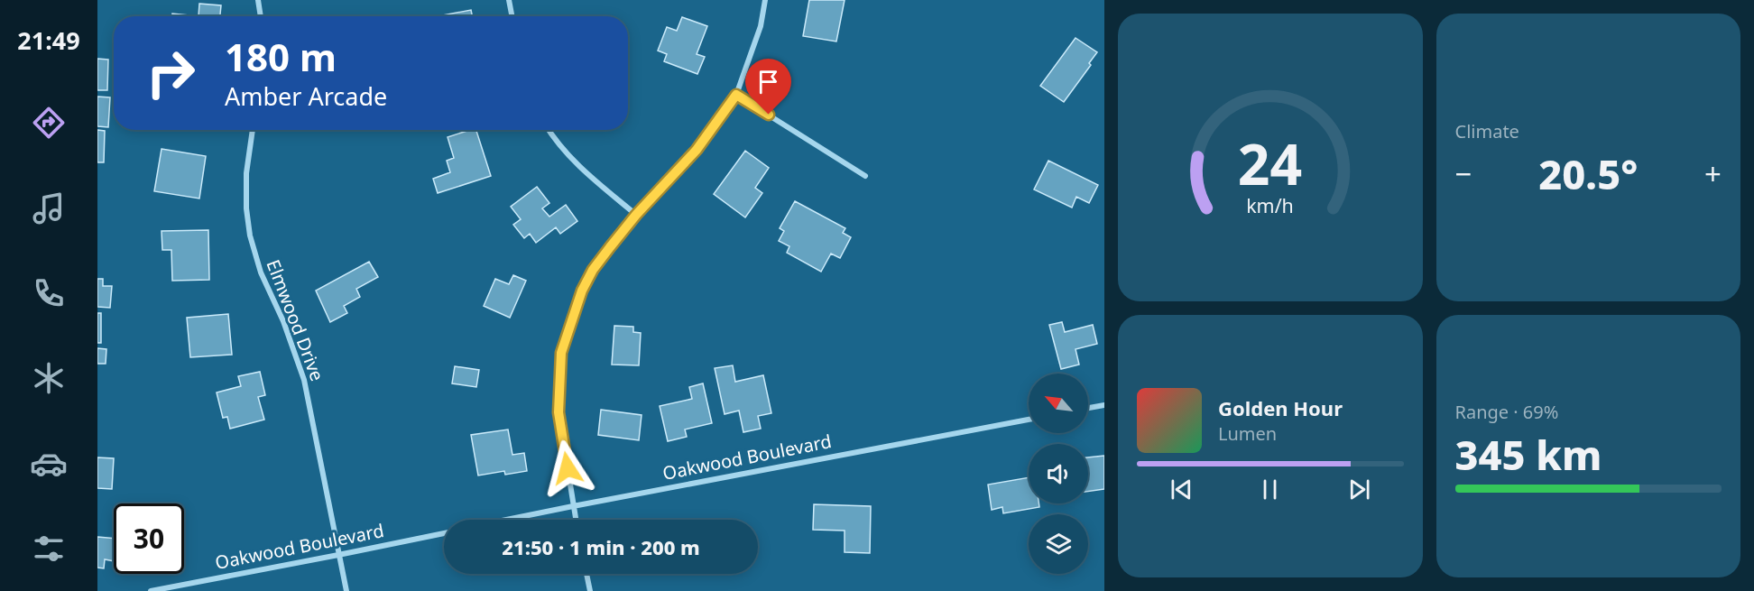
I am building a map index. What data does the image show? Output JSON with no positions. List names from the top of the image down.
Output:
{
  "streets": {
    "street": ["Elmwood Drive", "Oakwood Boulevard"]
  },
  "crossings": [
    ["Elmwood Drive", "Oakwood Boulevard"]
  ],
  "north": "top left",
  "page": {
    "tabs": "21:49",
    "tile": [
      "Climate",
      ["Range · 69%", "345 km"]
    ],
    "turn": ["180 m", "Amber Arcade"],
    "heat": ["−", "20.5°", "+"],
    "song": ["Golden Hour", "Lumen"],
    "limit": "30",
    "trip": "21:50 · 1 min · 200 m",
    "gauge": ["24", "km/h"]
  }
}
